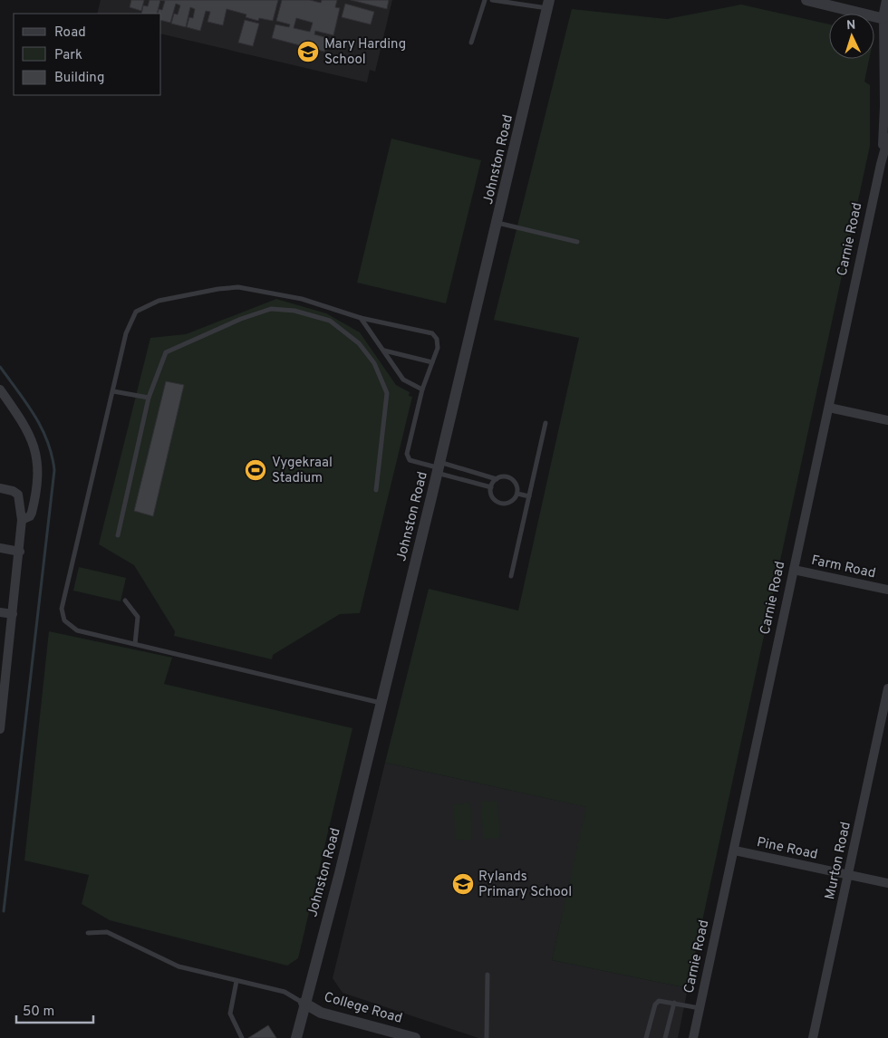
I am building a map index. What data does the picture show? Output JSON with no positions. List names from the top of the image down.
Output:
{
  "streets": {
    "street": [
      "Johnston Road",
      "Carnie Road",
      "Farm Road",
      "Pine Road",
      "Murton Road",
      "College Road"
    ]
  },
  "crossings": [
    ["Johnston Road", "College Road"],
    ["Carnie Road", "Farm Road"],
    ["Carnie Road", "Pine Road"],
    ["Pine Road", "Murton Road"]
  ],
  "places": {
    "school or university": ["Mary Harding School", "Rylands Primary School"],
    "sports": ["Vygekraal Stadium"]
  },
  "legend": ["Road", "Park", "Building"],
  "scale_bar": "50 m",
  "north": "top"
}
